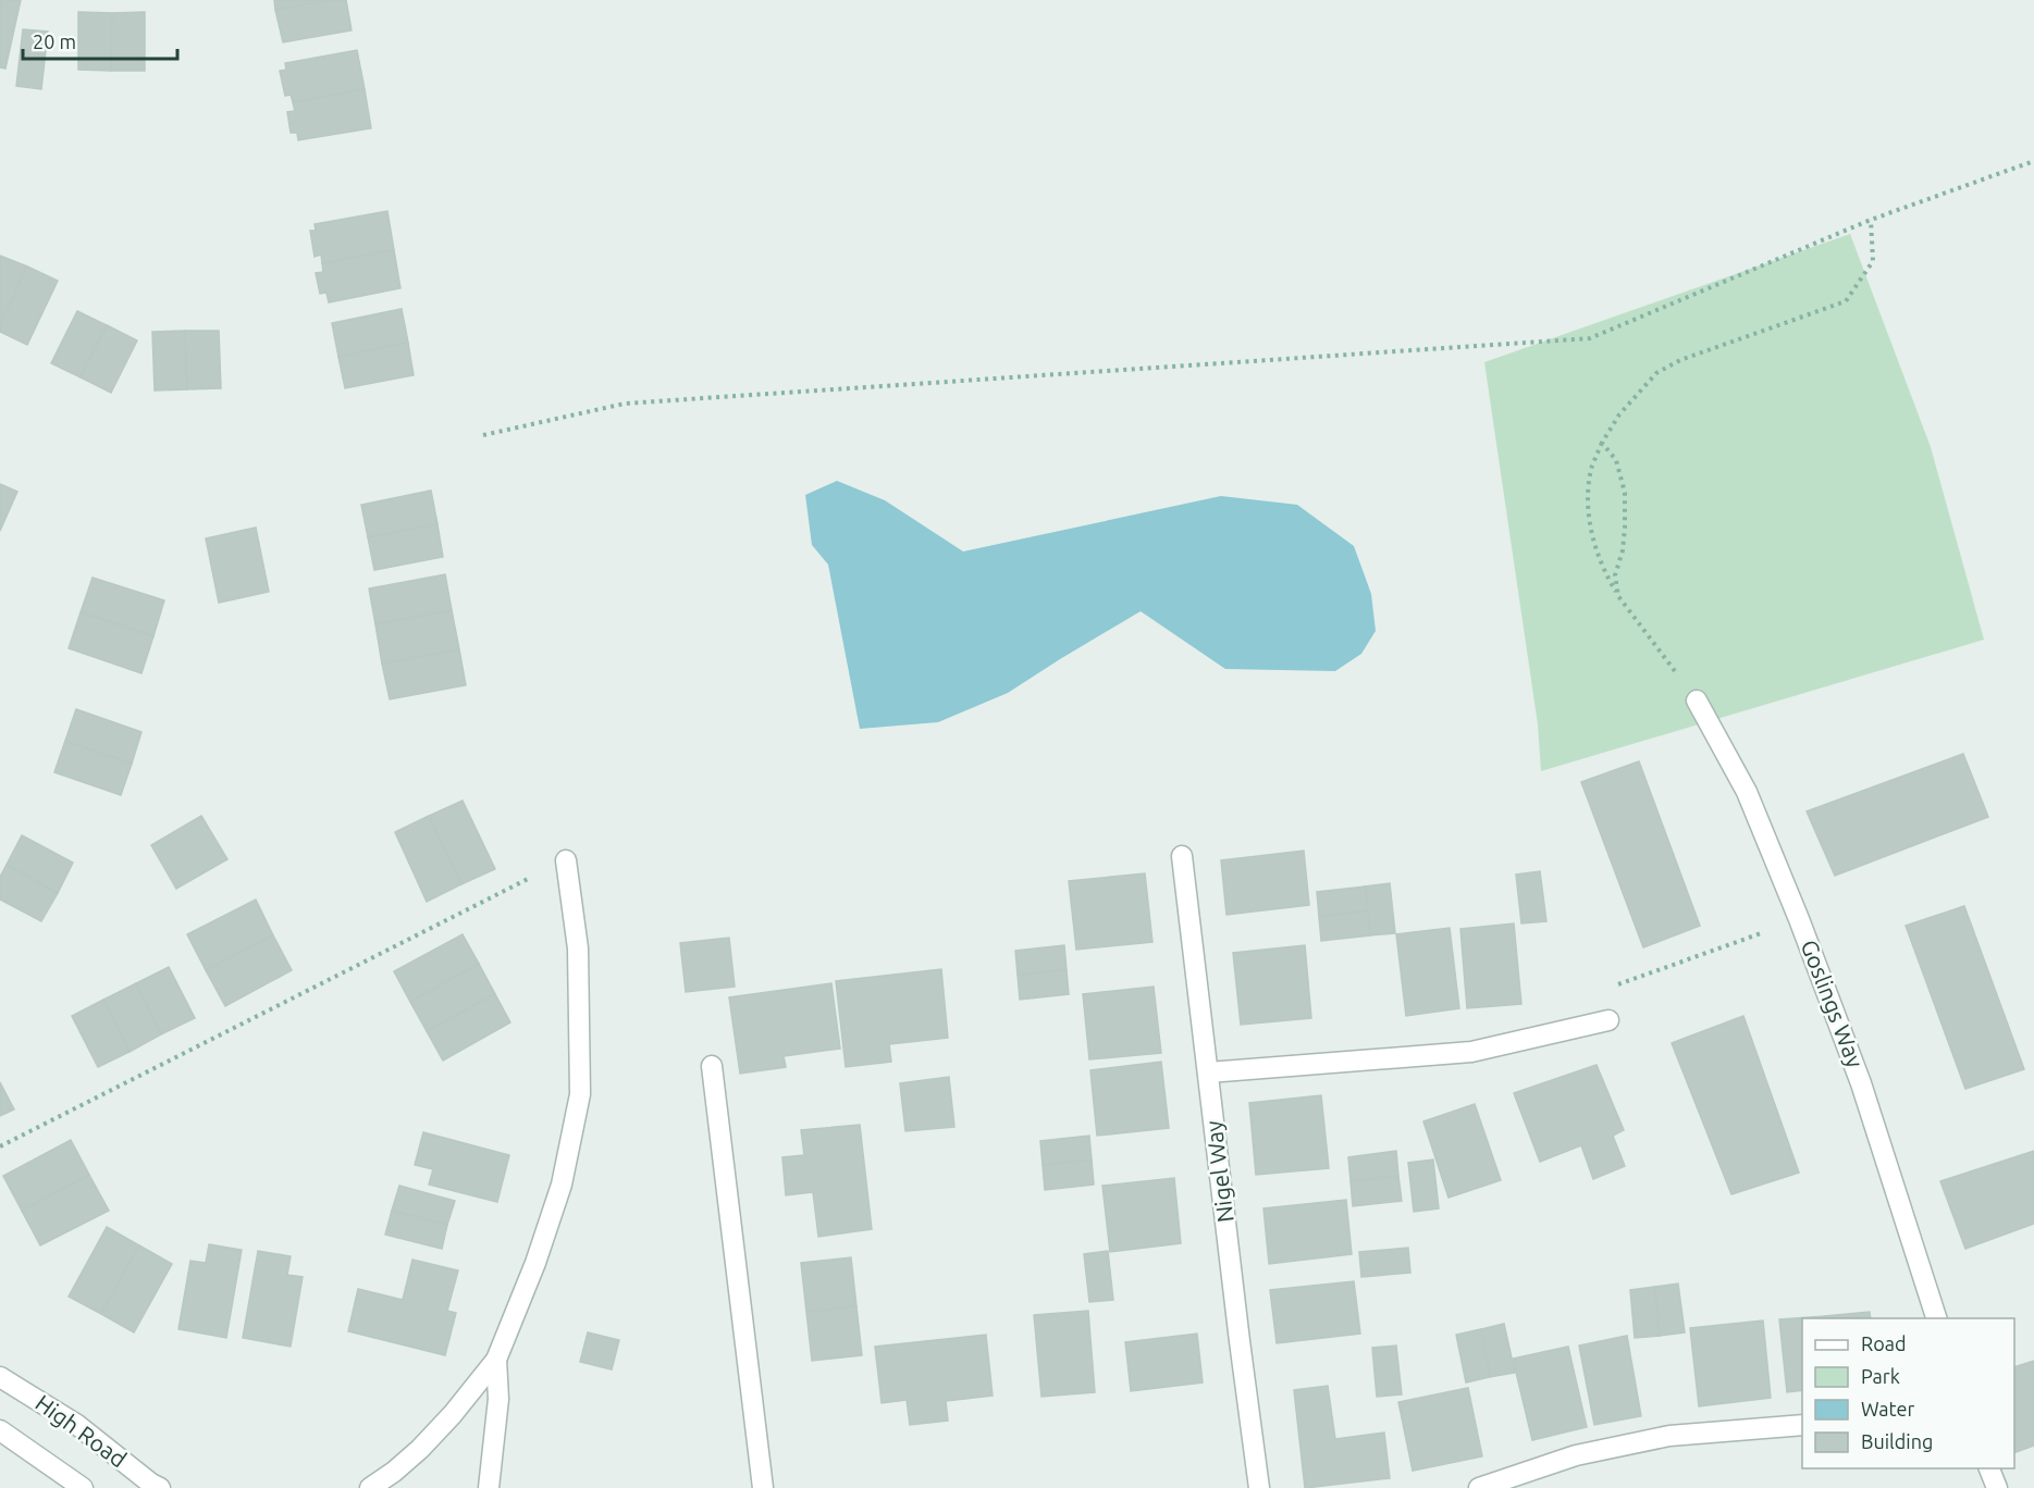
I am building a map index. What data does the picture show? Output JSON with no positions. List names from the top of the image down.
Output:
{
  "streets": {
    "street": ["Goslings Way", "Nigel Way", "High Road"]
  },
  "legend": [
    "Road",
    "Park",
    "Water",
    "Building"
  ],
  "scale_bar": "20 m"
}
